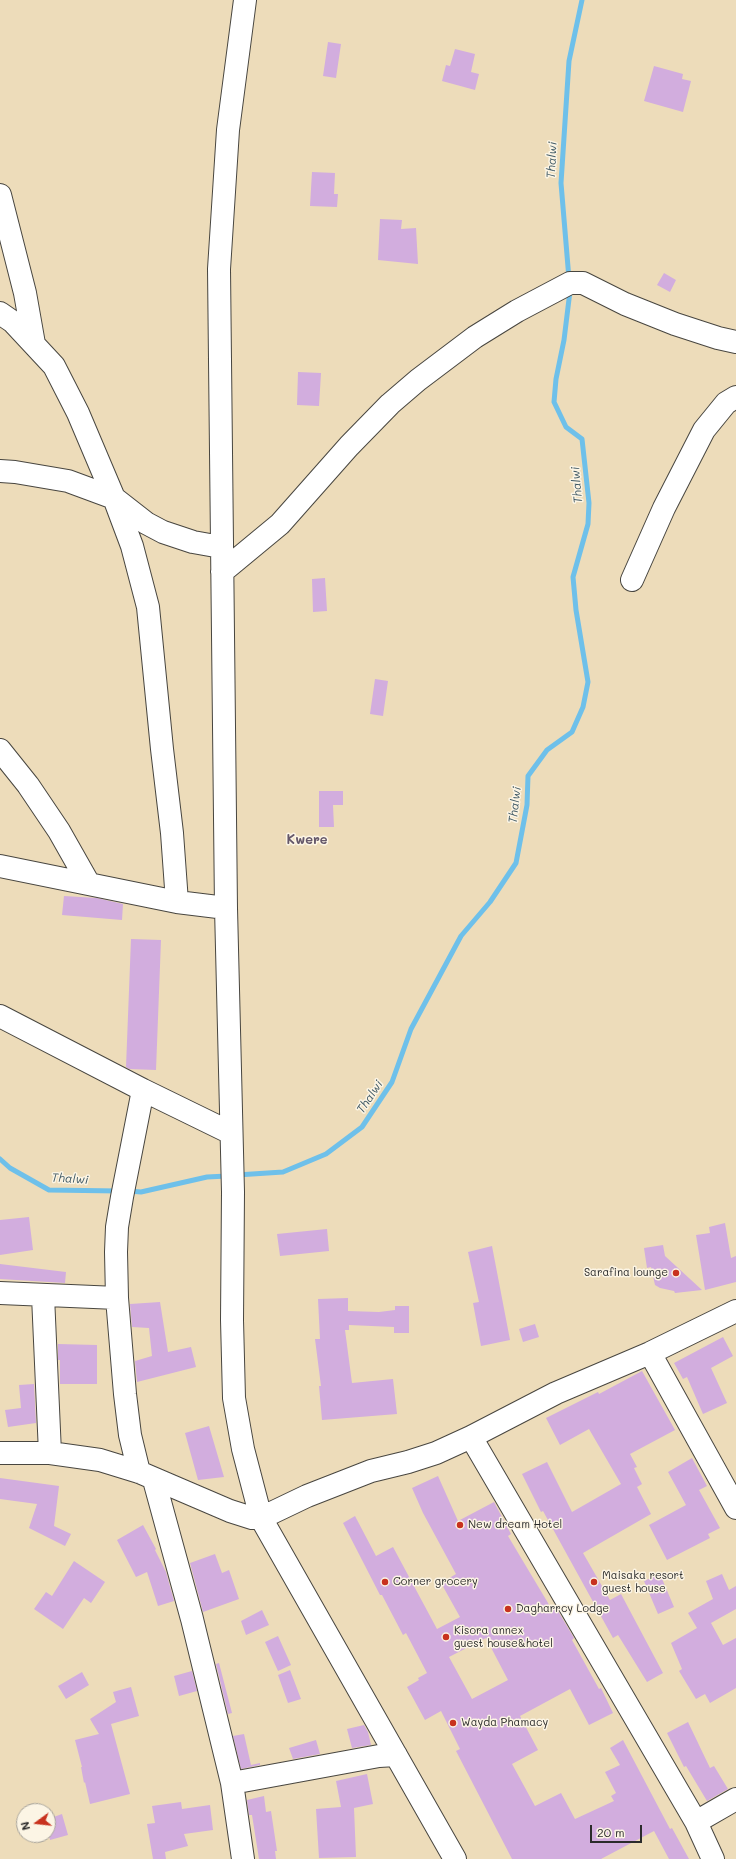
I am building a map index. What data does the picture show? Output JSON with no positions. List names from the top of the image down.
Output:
{
  "districts": ["Kwere"],
  "water": ["Thalwi"],
  "places": [
    "Sarafina lounge",
    "New dream Hotel",
    "Corner grocery",
    "Maisaka resort guest house",
    "Dagharrcy Lodge",
    "Kisora annex guest house&hotel",
    "Wayda Phamacy"
  ],
  "scale_bar": "20 m",
  "north": "left"
}
